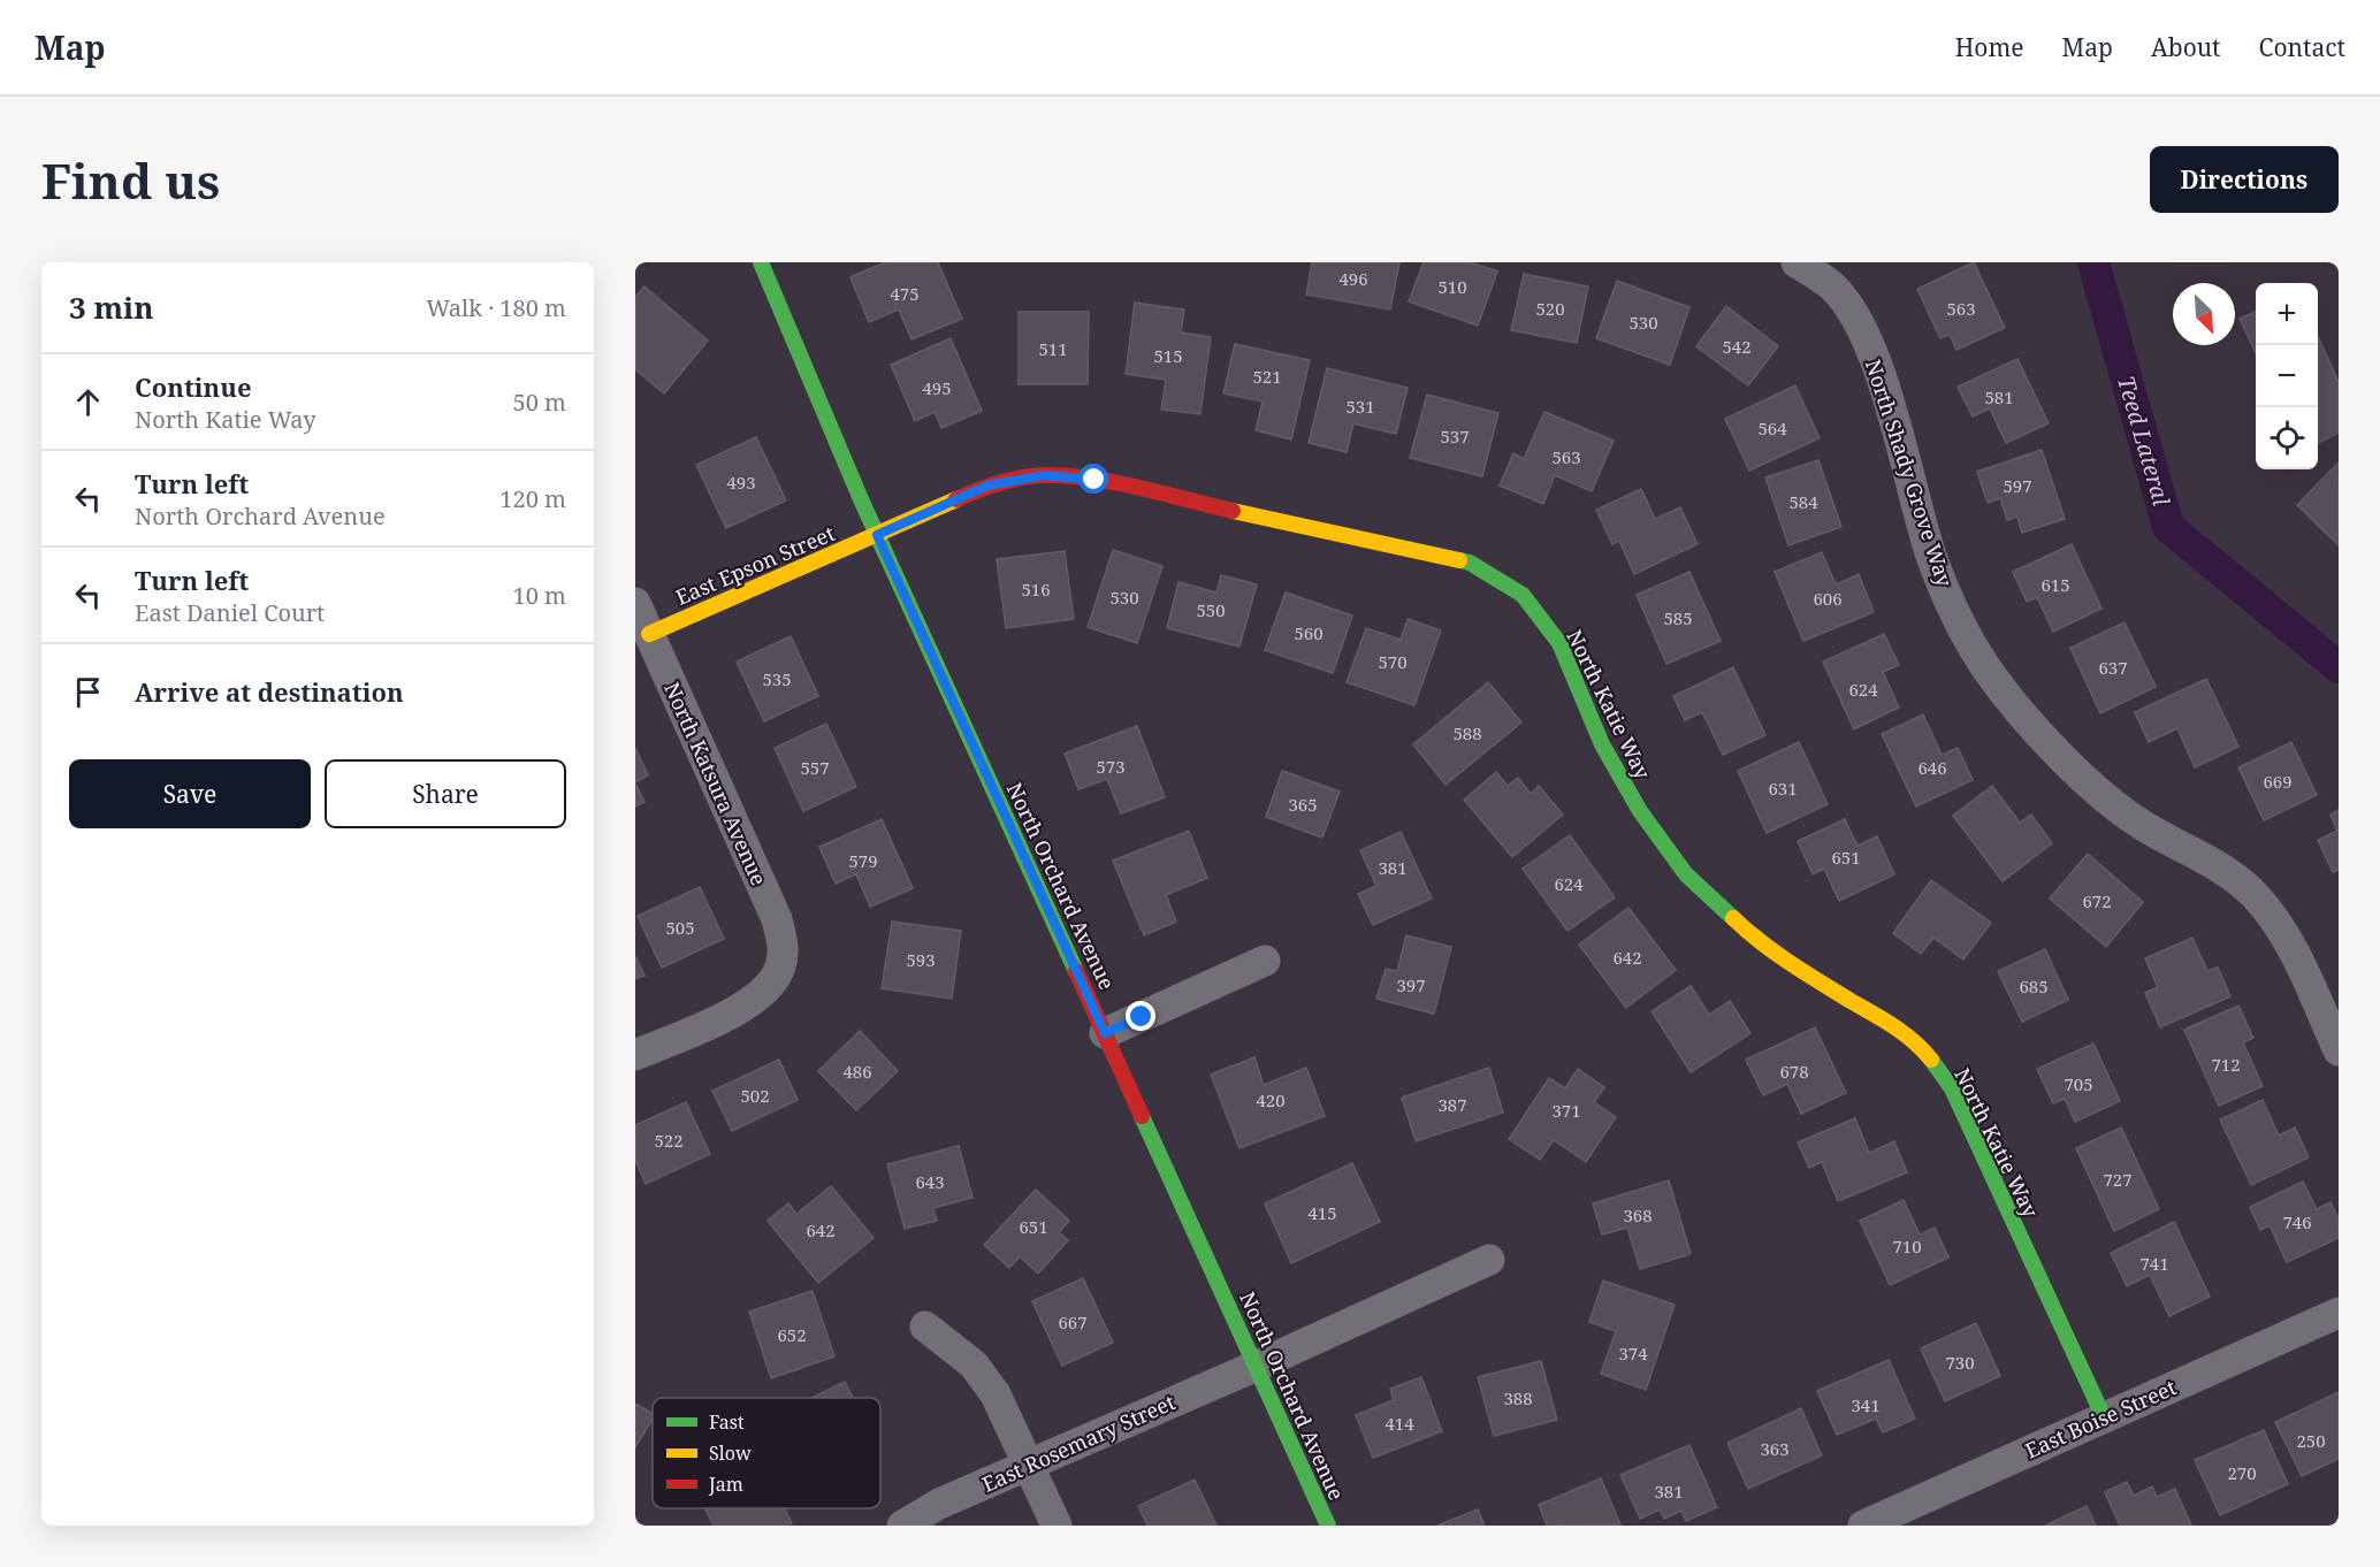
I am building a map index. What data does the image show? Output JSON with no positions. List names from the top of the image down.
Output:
{
  "streets": {
    "street": [
      "North Shady Grove Way",
      "East Epson Street",
      "North Katie Way",
      "North Katsura Avenue",
      "North Orchard Avenue",
      "East Boise Street",
      "East Rosemary Street"
    ]
  },
  "crossings": [
    ["East Epson Street", "North Katie Way"],
    ["East Epson Street", "North Katsura Avenue"],
    ["East Epson Street", "North Orchard Avenue"],
    ["North Katie Way", "North Orchard Avenue"],
    ["North Katie Way", "East Boise Street"],
    ["North Orchard Avenue", "East Rosemary Street"]
  ],
  "water": ["Teed Lateral"],
  "house_numbers": [
    "496",
    "510",
    "475",
    "520",
    "563",
    "530",
    "542",
    "511",
    "515",
    "521",
    "495",
    "581",
    "531",
    "564",
    "537",
    "563",
    "493",
    "597",
    "584",
    "615",
    "516",
    "530",
    "606",
    "550",
    "585",
    "560",
    "570",
    "637",
    "535",
    "624",
    "588",
    "573",
    "557",
    "646",
    "669",
    "631",
    "365",
    "651",
    "579",
    "381",
    "624",
    "672",
    "505",
    "642",
    "593",
    "397",
    "685",
    "712",
    "486",
    "678",
    "705",
    "502",
    "420",
    "387",
    "371",
    "522",
    "727",
    "643",
    "415",
    "368",
    "746",
    "651",
    "642",
    "710",
    "741",
    "667",
    "652",
    "374",
    "730",
    "388",
    "341",
    "414",
    "250",
    "363",
    "270",
    "381"
  ],
  "legend": ["Fast", "Slow", "Jam"],
  "north": "bottom right",
  "page": {
    "header": "Map",
    "nav": [
      "Home",
      "Map",
      "About",
      "Contact"
    ],
    "buttons": [
      "Directions",
      ["Save", "Share"]
    ],
    "title": "Find us",
    "heading": ["3 min", "Walk · 180 m"],
    "map_buttons": ["+", "−"],
    "list": [
      ["Continue", "North Katie Way", "50 m"],
      ["Turn left", "North Orchard Avenue", "120 m"],
      ["Turn left", "East Daniel Court", "10 m"],
      "Arrive at destination"
    ]
  }
}
